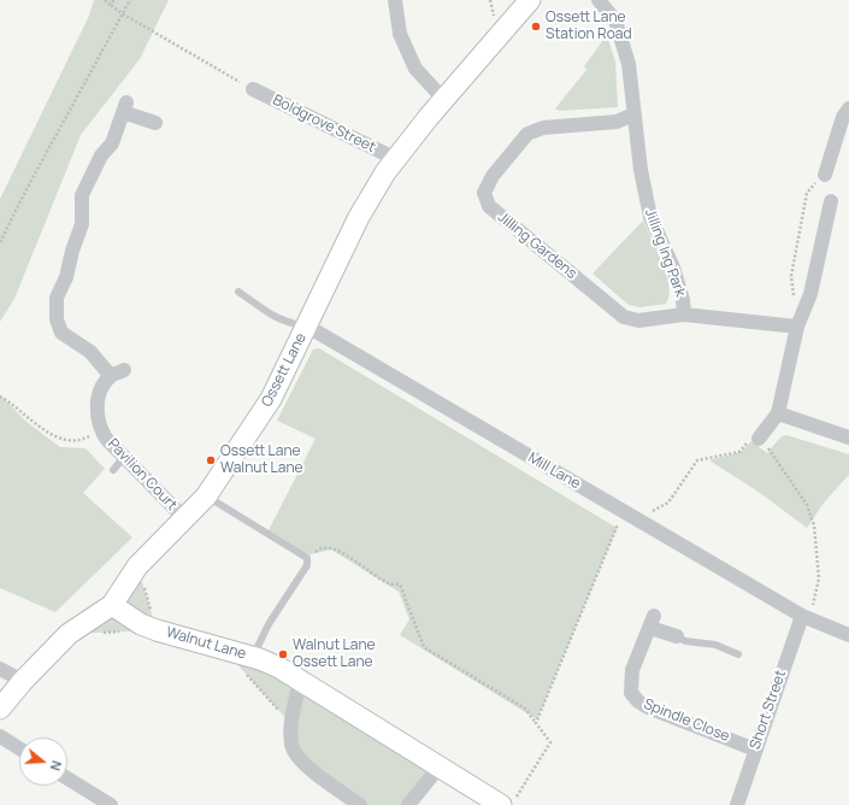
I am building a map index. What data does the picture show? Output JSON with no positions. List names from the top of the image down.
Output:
{
  "streets": {
    "street": [
      "Boldgrove Street",
      "Jilling Gardens",
      "Jilling Ing Park",
      "Ossett Lane",
      "Mill Lane",
      "Pavilion Court",
      "Walnut Lane",
      "Short Street",
      "Spindle Close"
    ]
  },
  "crossings": [
    ["Boldgrove Street", "Ossett Lane"],
    ["Jilling Gardens", "Jilling Ing Park"],
    ["Ossett Lane", "Mill Lane"],
    ["Ossett Lane", "Pavilion Court"],
    ["Ossett Lane", "Walnut Lane"],
    ["Mill Lane", "Short Street"],
    ["Short Street", "Spindle Close"]
  ],
  "places": ["Ossett Lane Station Road", "Ossett Lane Walnut Lane", "Walnut Lane Ossett Lane"],
  "north": "right"
}
